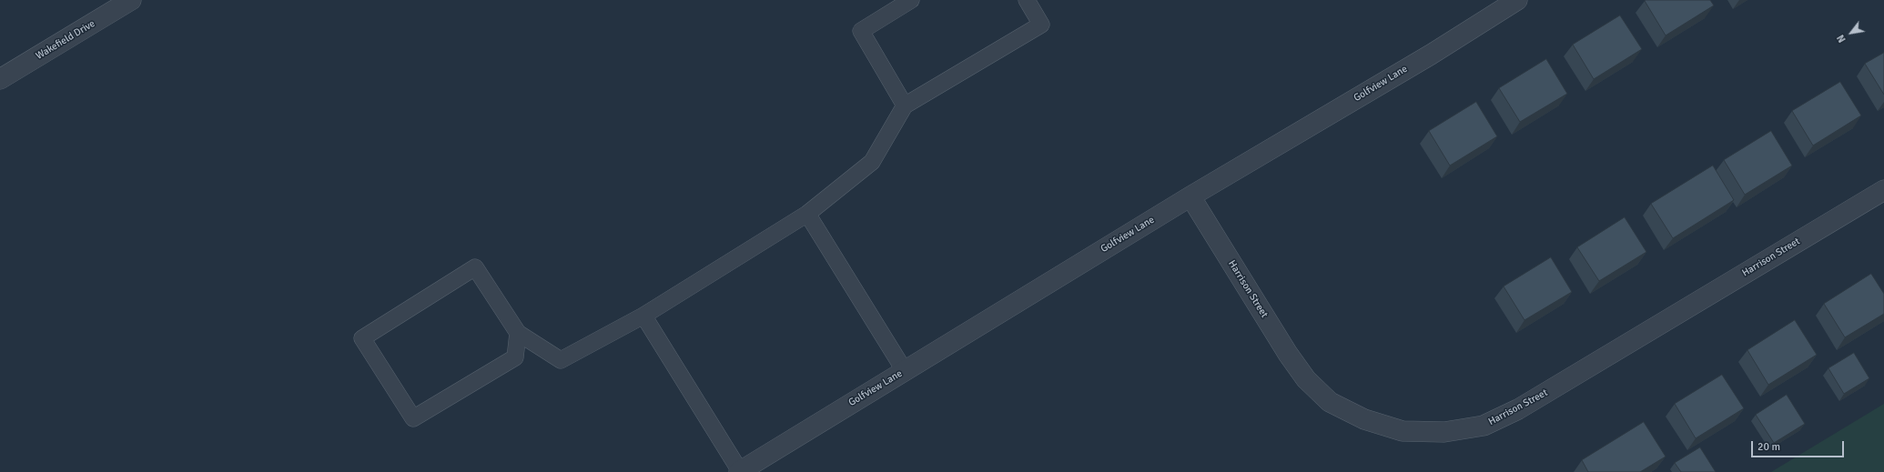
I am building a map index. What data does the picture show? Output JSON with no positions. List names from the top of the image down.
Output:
{
  "streets": {
    "street": ["Wakefield Drive", "Golfview Lane", "Harrison Street"]
  },
  "crossings": [
    ["Golfview Lane", "Harrison Street"]
  ],
  "scale_bar": "20 m",
  "north": "bottom left"
}
